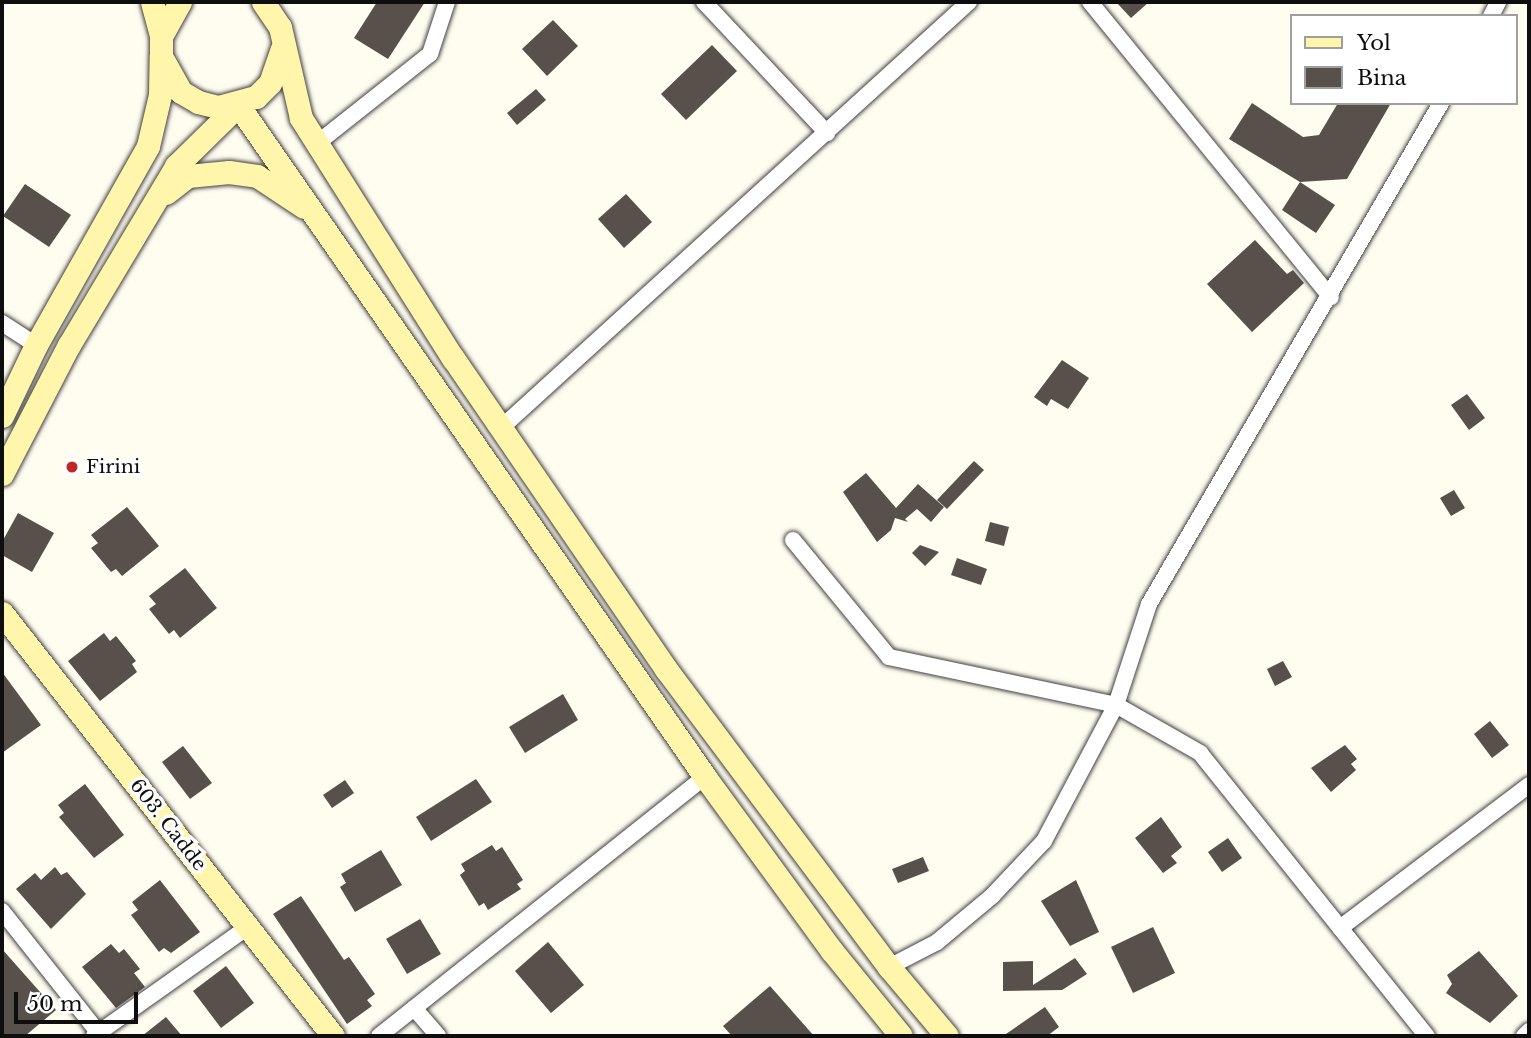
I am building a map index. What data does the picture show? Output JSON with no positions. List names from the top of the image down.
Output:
{
  "streets": {
    "main road": ["603. Cadde"]
  },
  "places": ["Firini"],
  "legend": ["Yol", "Bina"],
  "scale_bar": "50 m"
}
